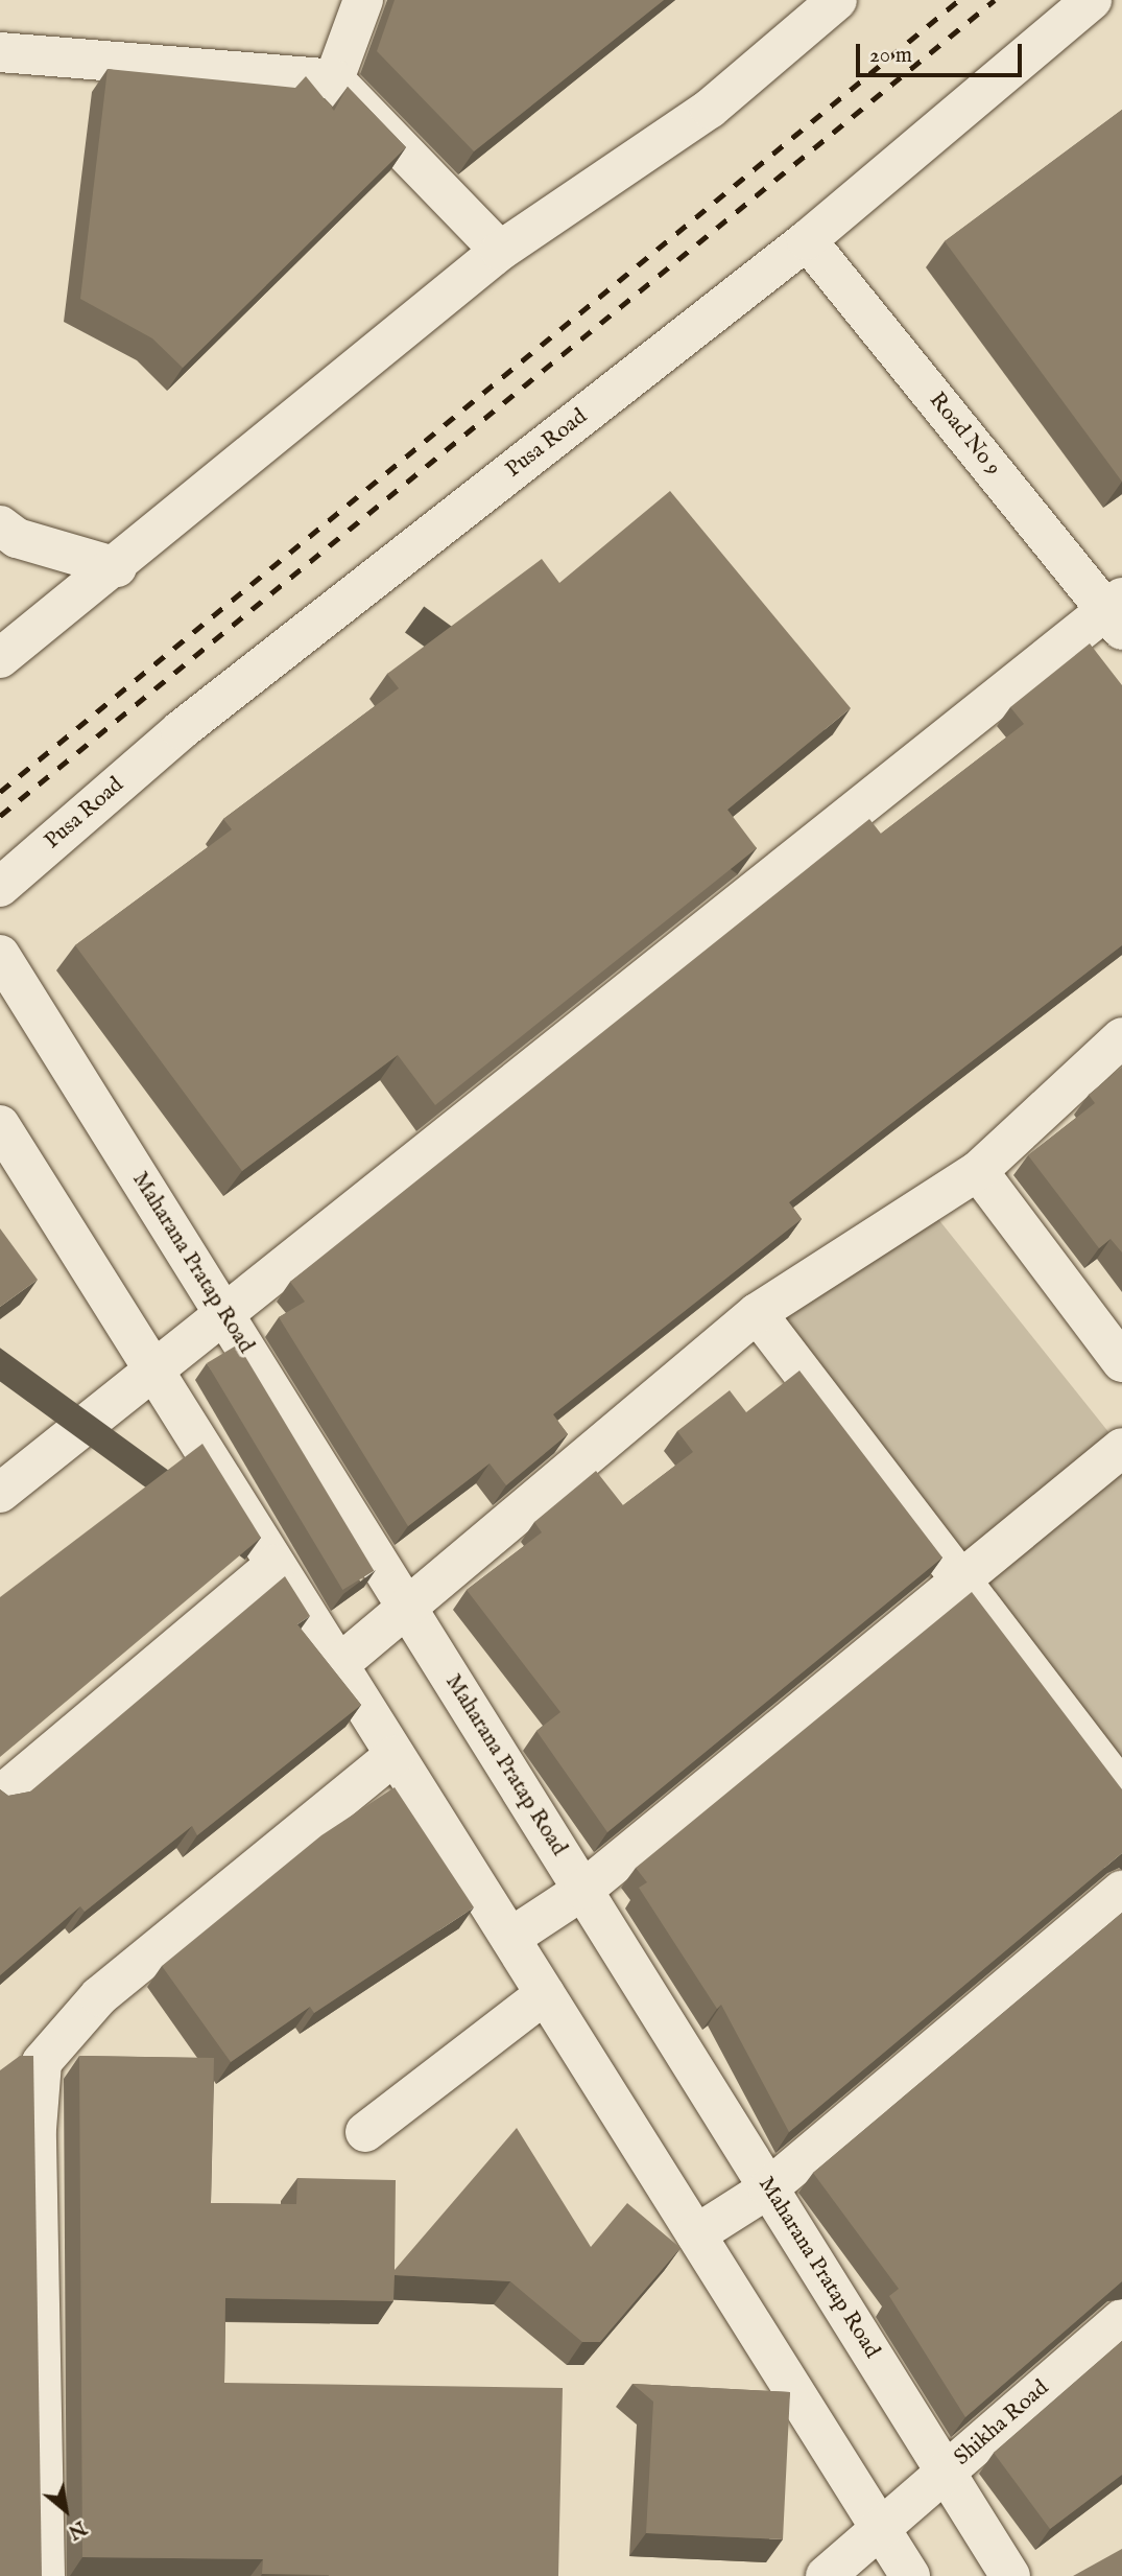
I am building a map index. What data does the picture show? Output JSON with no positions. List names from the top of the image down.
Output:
{
  "streets": {
    "street": [
      "Road No 9",
      "Pusa Road",
      "Maharana Pratap Road",
      "Shikha Road"
    ]
  },
  "crossings": [
    ["Road No 9", "Pusa Road"],
    ["Maharana Pratap Road", "Shikha Road"]
  ],
  "scale_bar": "20 m",
  "north": "bottom right"
}
